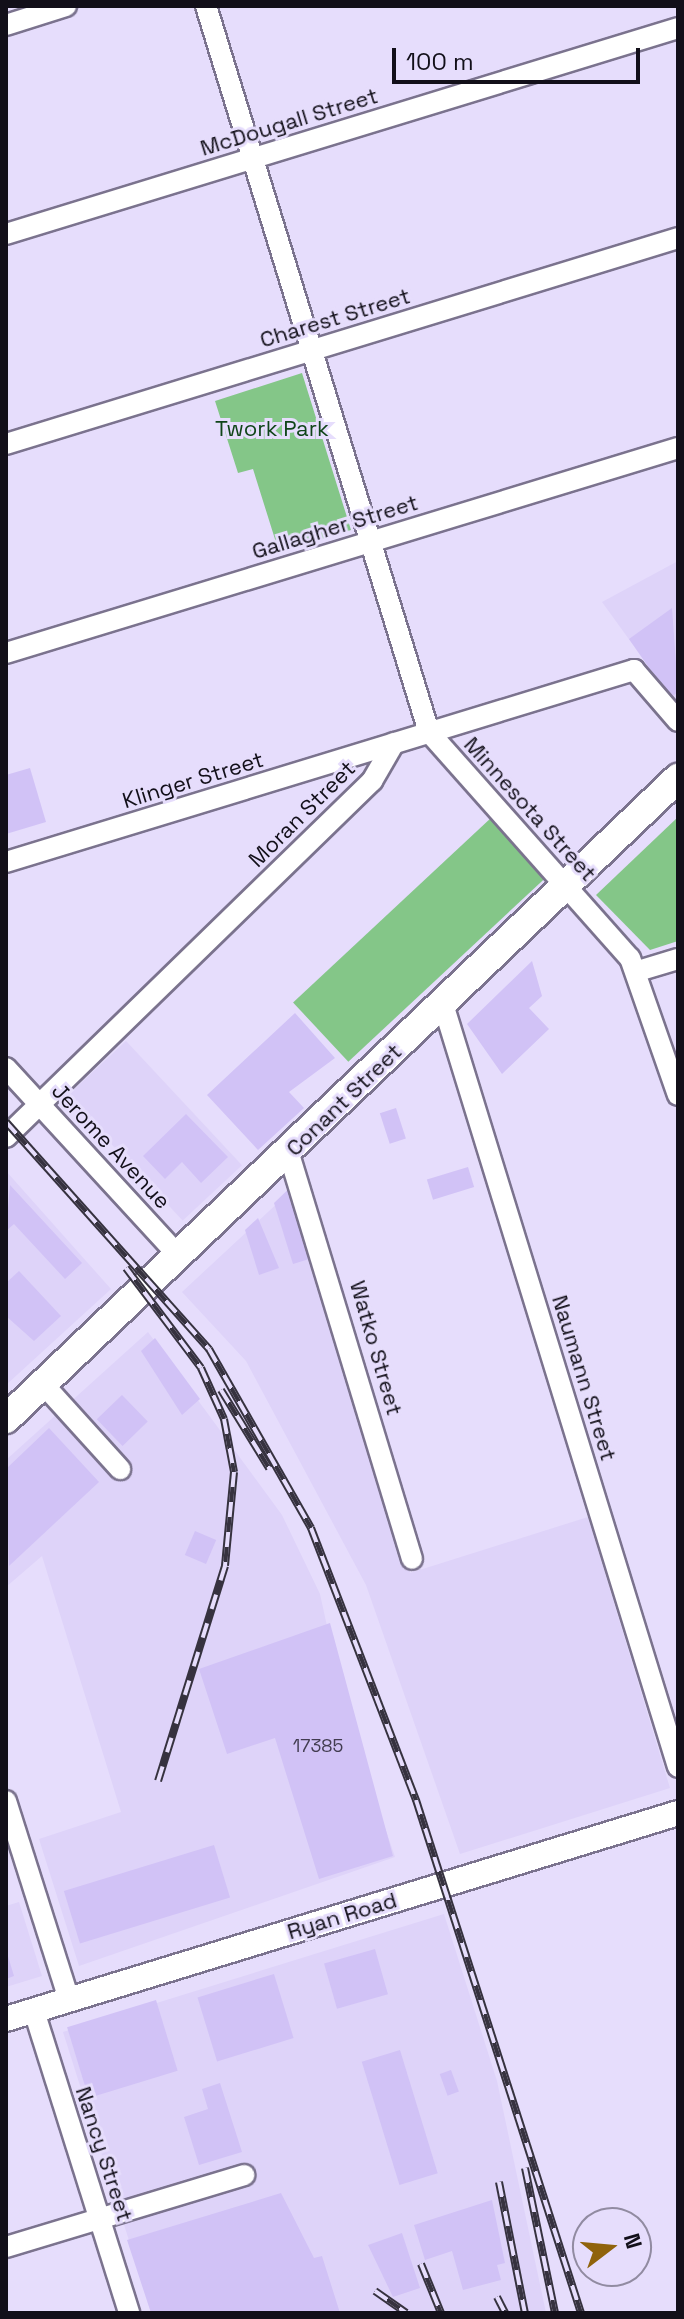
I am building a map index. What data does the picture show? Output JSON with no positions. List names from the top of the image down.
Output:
{
  "streets": {
    "main road": ["Conant Street"],
    "street": [
      "McDougall Street",
      "Charest Street",
      "Gallagher Street",
      "Klinger Street",
      "Minnesota Street",
      "Moran Street",
      "Jerome Avenue",
      "Watko Street",
      "Naumann Street",
      "Ryan Road",
      "Nancy Street"
    ]
  },
  "crossings": [
    ["McDougall Street", "Minnesota Street"],
    ["Charest Street", "Minnesota Street"],
    ["Gallagher Street", "Minnesota Street"],
    ["Klinger Street", "Moran Street"],
    ["Minnesota Street", "Conant Street"],
    ["Moran Street", "Jerome Avenue"],
    ["Conant Street", "Jerome Avenue"],
    ["Conant Street", "Watko Street"],
    ["Conant Street", "Naumann Street"],
    ["Ryan Road", "Nancy Street"]
  ],
  "parks": ["Twork Park"],
  "house_numbers": ["17385"],
  "scale_bar": "100 m",
  "north": "right"
}
